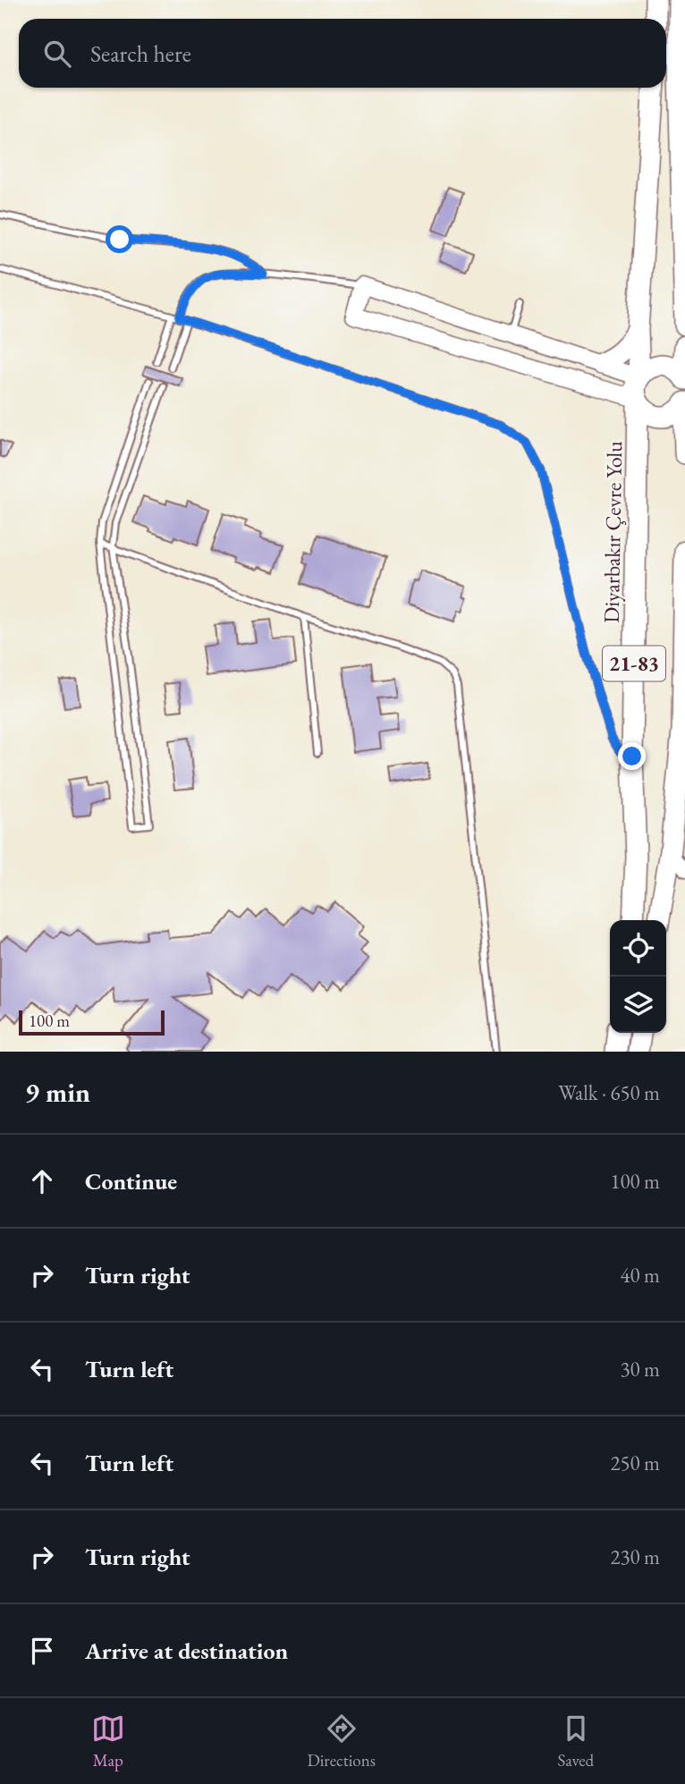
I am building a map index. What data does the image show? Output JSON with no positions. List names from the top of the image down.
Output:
{
  "streets": {
    "highway": ["Diyarbakır Çevre Yolu", "21-83"]
  },
  "scale_bar": "100 m",
  "page": {
    "search": "Search here",
    "scale": "100 m",
    "heading": ["9 min", "Walk · 650 m"],
    "list": [
      ["Continue", "100 m"],
      ["Turn right", "40 m"],
      ["Turn left", "30 m"],
      ["Turn left", "250 m"],
      ["Turn right", "230 m"],
      "Arrive at destination"
    ],
    "nav": ["Map", "Directions", "Saved"]
  }
}
